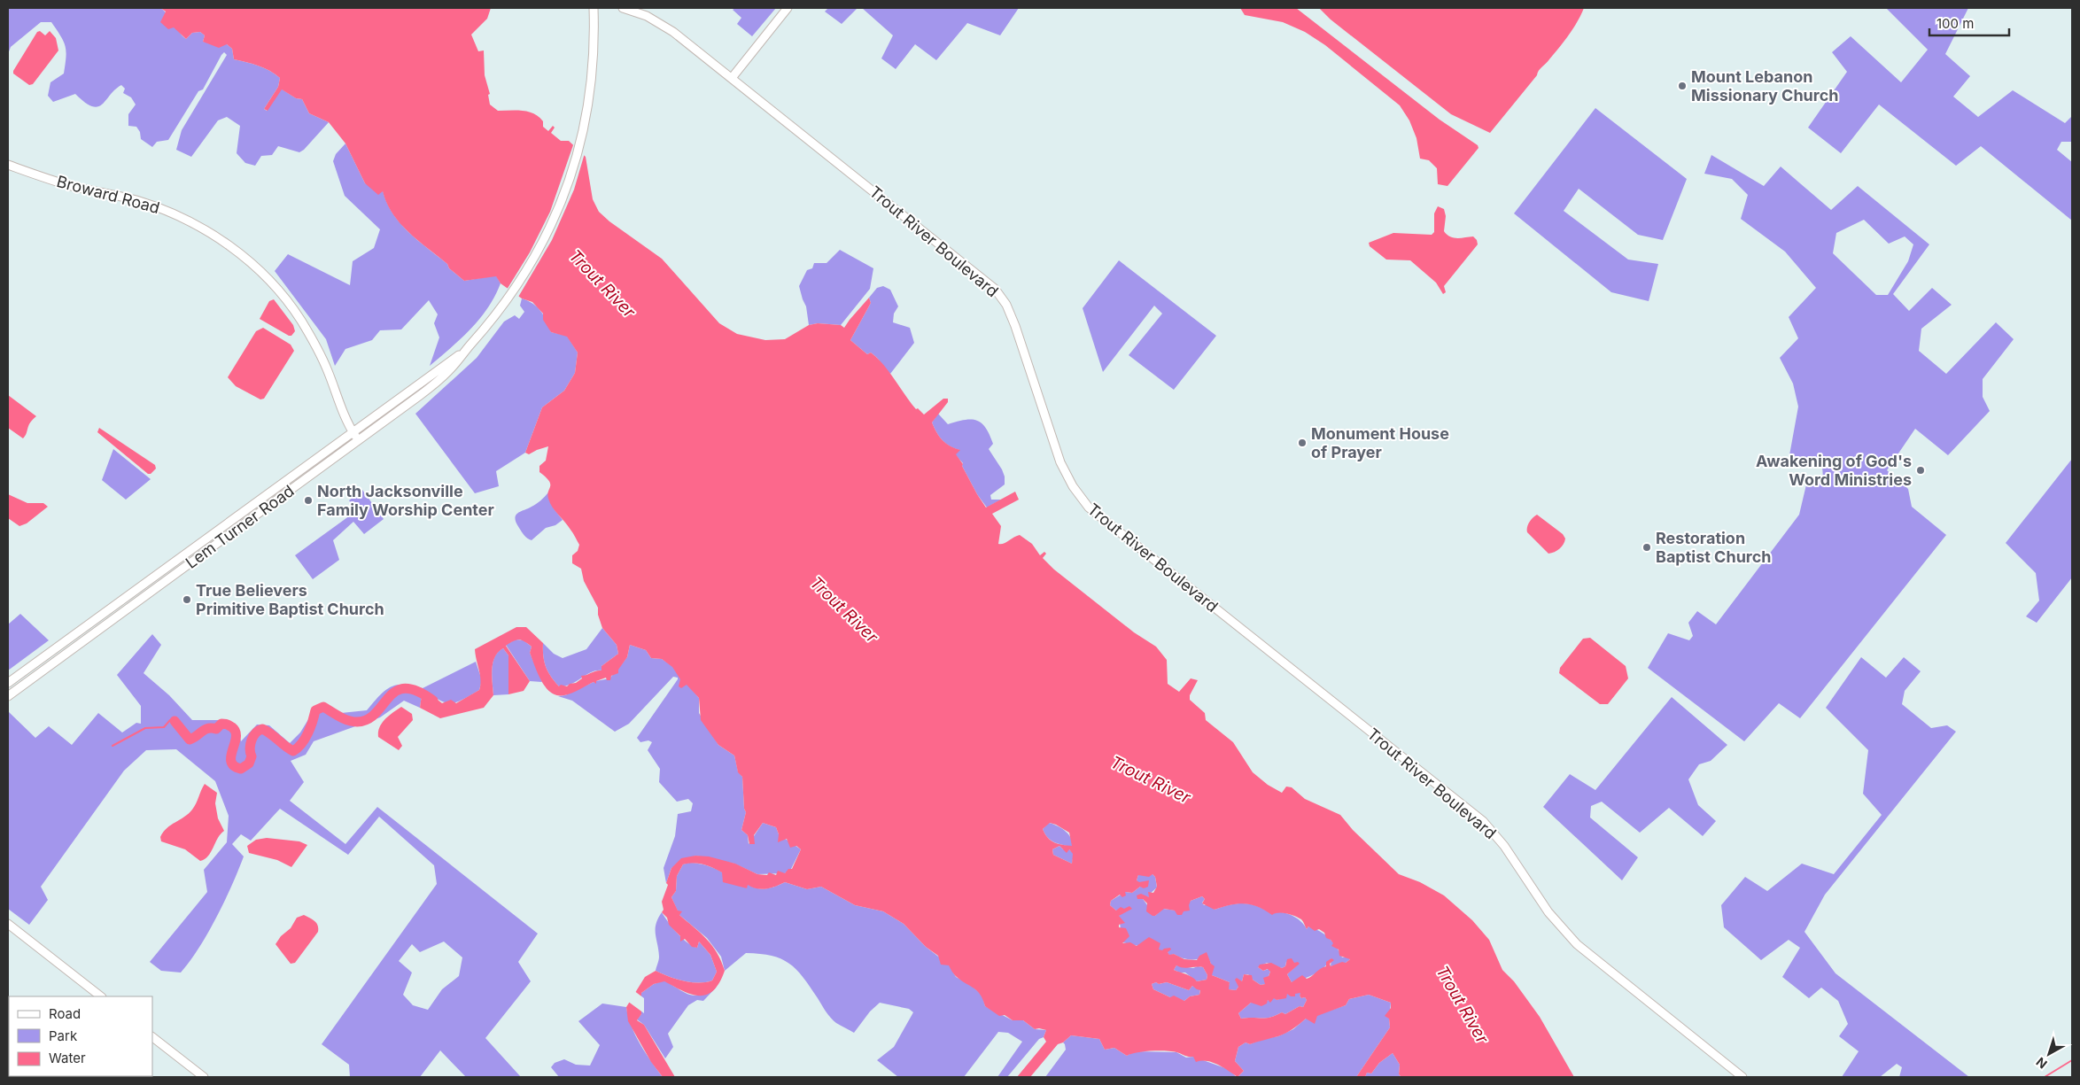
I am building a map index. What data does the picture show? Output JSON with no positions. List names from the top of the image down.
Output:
{
  "streets": {
    "main road": ["Broward Road", "Trout River Boulevard", "Lem Turner Road"]
  },
  "crossings": [
    ["Broward Road", "Lem Turner Road"]
  ],
  "water": ["Trout River"],
  "places": [
    "Mount Lebanon Missionary Church",
    "Monument House of Prayer",
    "Awakening of God's Word Ministries",
    "North Jacksonville Family Worship Center",
    "Restoration Baptist Church",
    "True Believers Primitive Baptist Church"
  ],
  "legend": ["Road", "Park", "Water"],
  "scale_bar": "100 m",
  "north": "bottom left"
}
